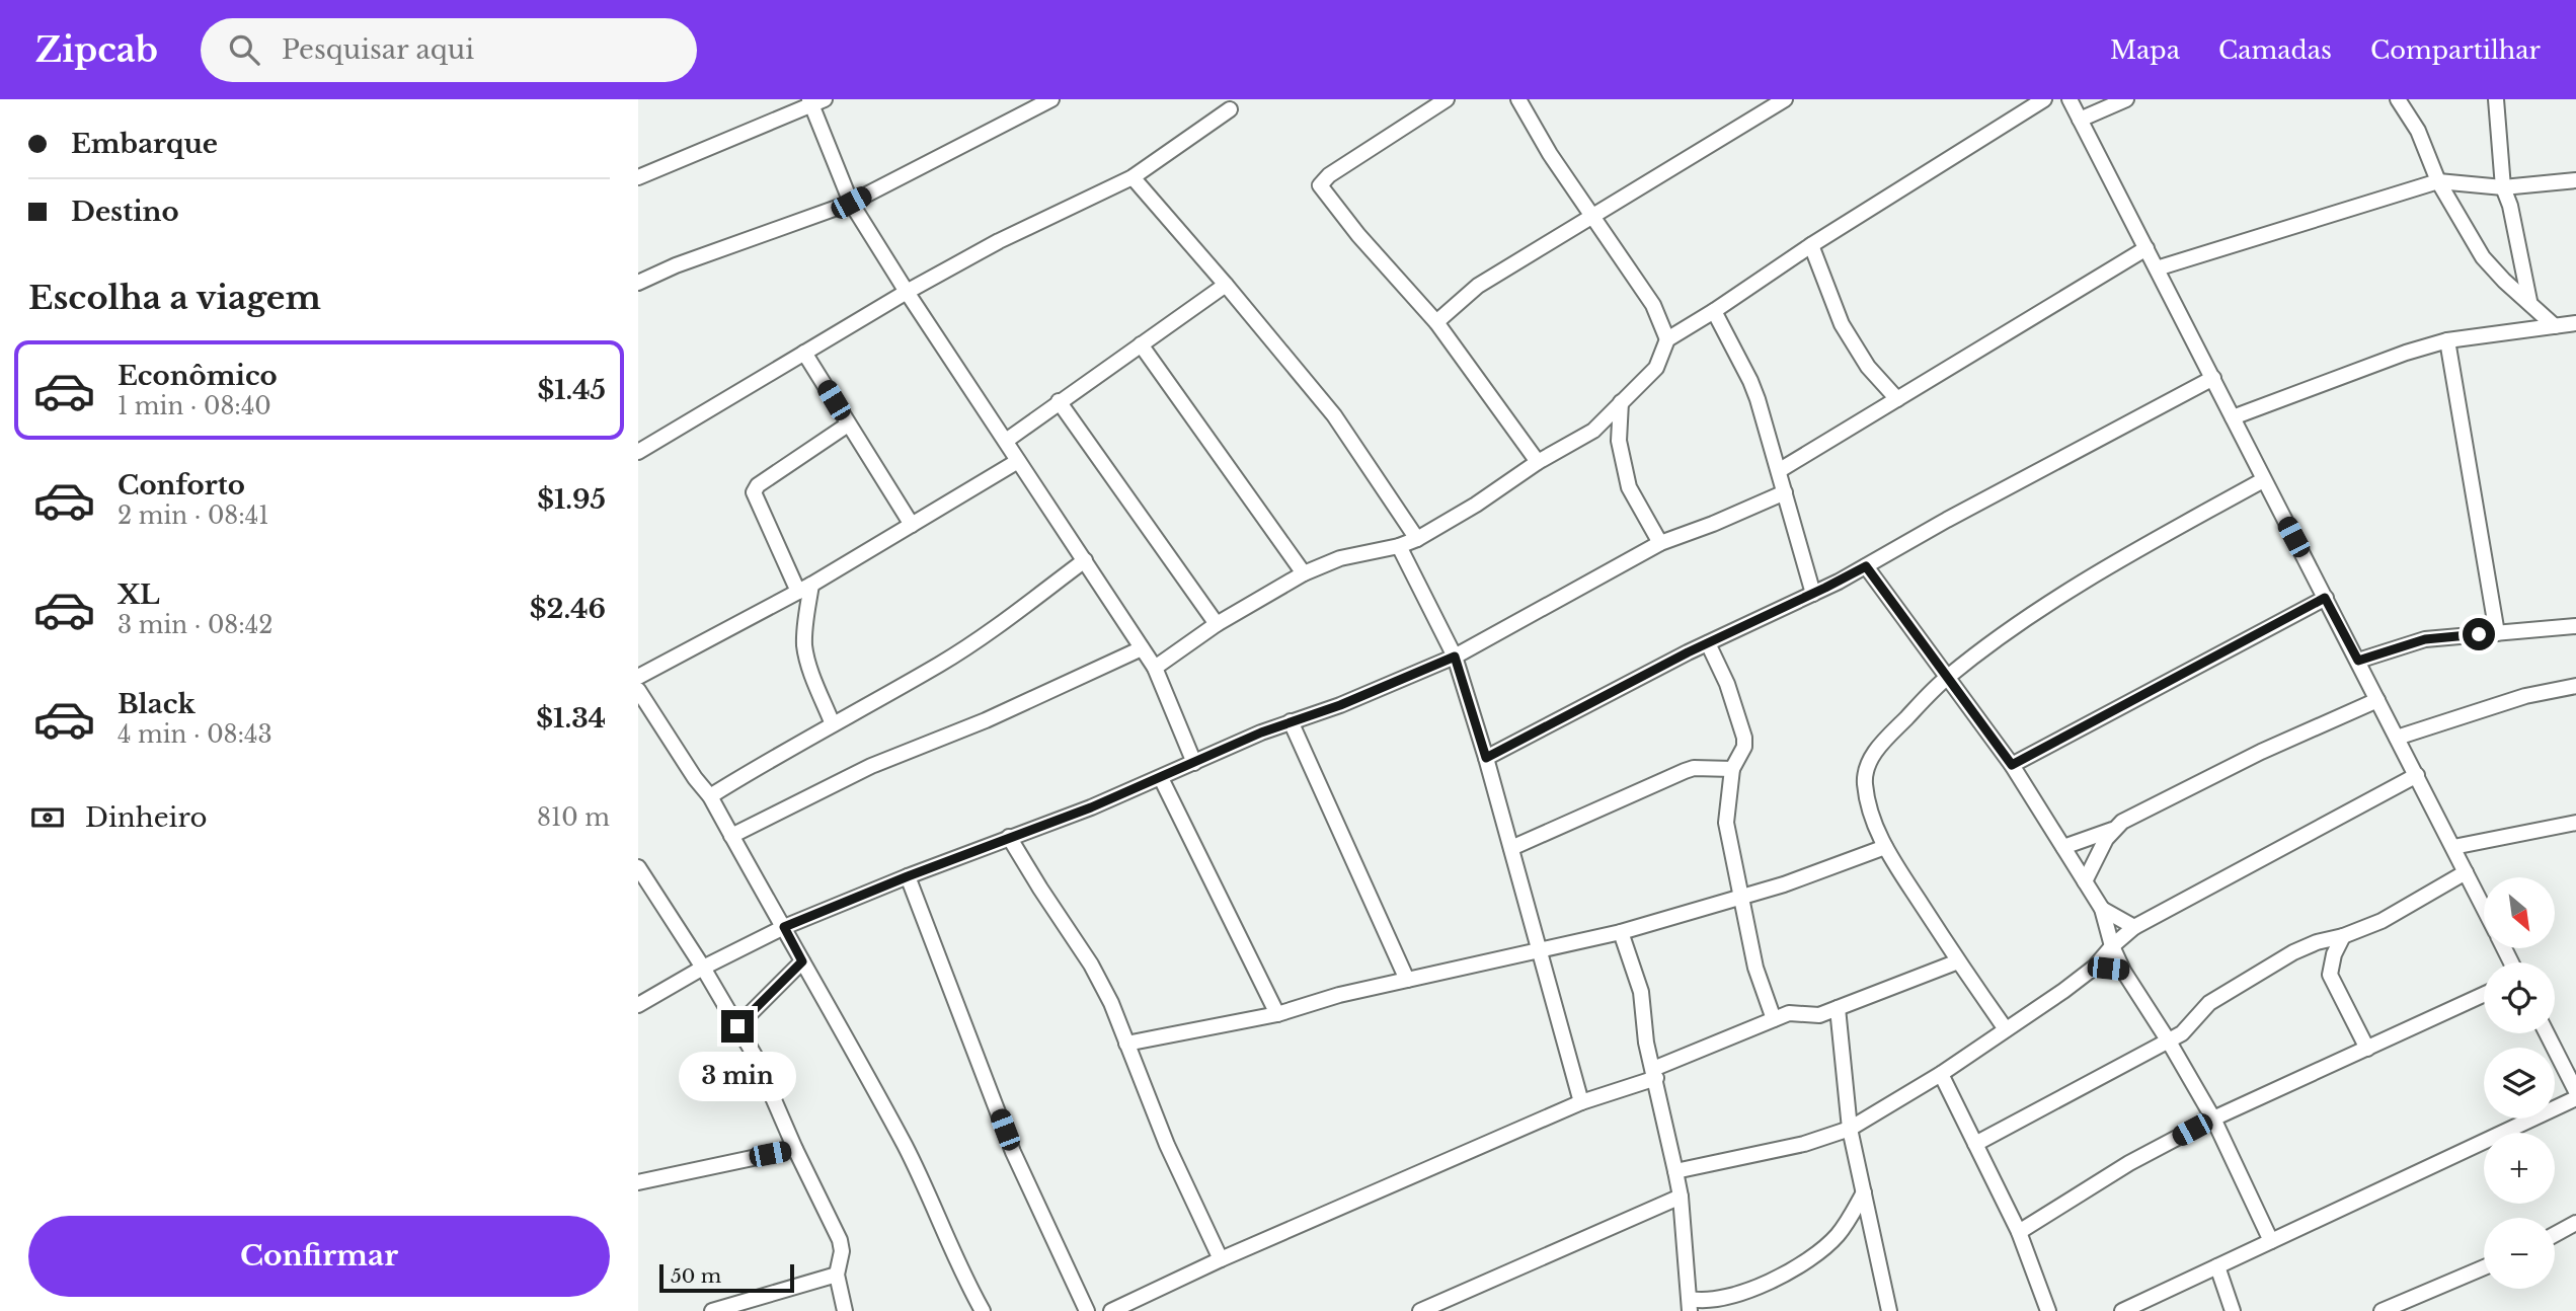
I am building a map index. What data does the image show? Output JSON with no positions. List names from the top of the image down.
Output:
{
  "scale_bar": "50 m",
  "north": "bottom right",
  "page": {
    "header": "Zipcab",
    "search": "Pesquisar aqui",
    "nav": ["Mapa", "Camadas", "Compartilhar"],
    "banner": ["Embarque", "Destino"],
    "heading": "Escolha a viagem",
    "list": [
      {
        "name": "Econômico",
        "note": "1 min · 08:40",
        "value": "$1.45"
      },
      {
        "name": "Conforto",
        "note": "2 min · 08:41",
        "value": "$1.95"
      },
      {
        "name": "XL",
        "note": "3 min · 08:42",
        "value": "$2.46"
      },
      {
        "name": "Black",
        "note": "4 min · 08:43",
        "value": "$1.34"
      }
    ],
    "pay": ["Dinheiro", "810 m"],
    "map_buttons": ["+", "−"],
    "bubble": "3 min",
    "buttons": "Confirmar",
    "scale": "50 m"
  }
}
